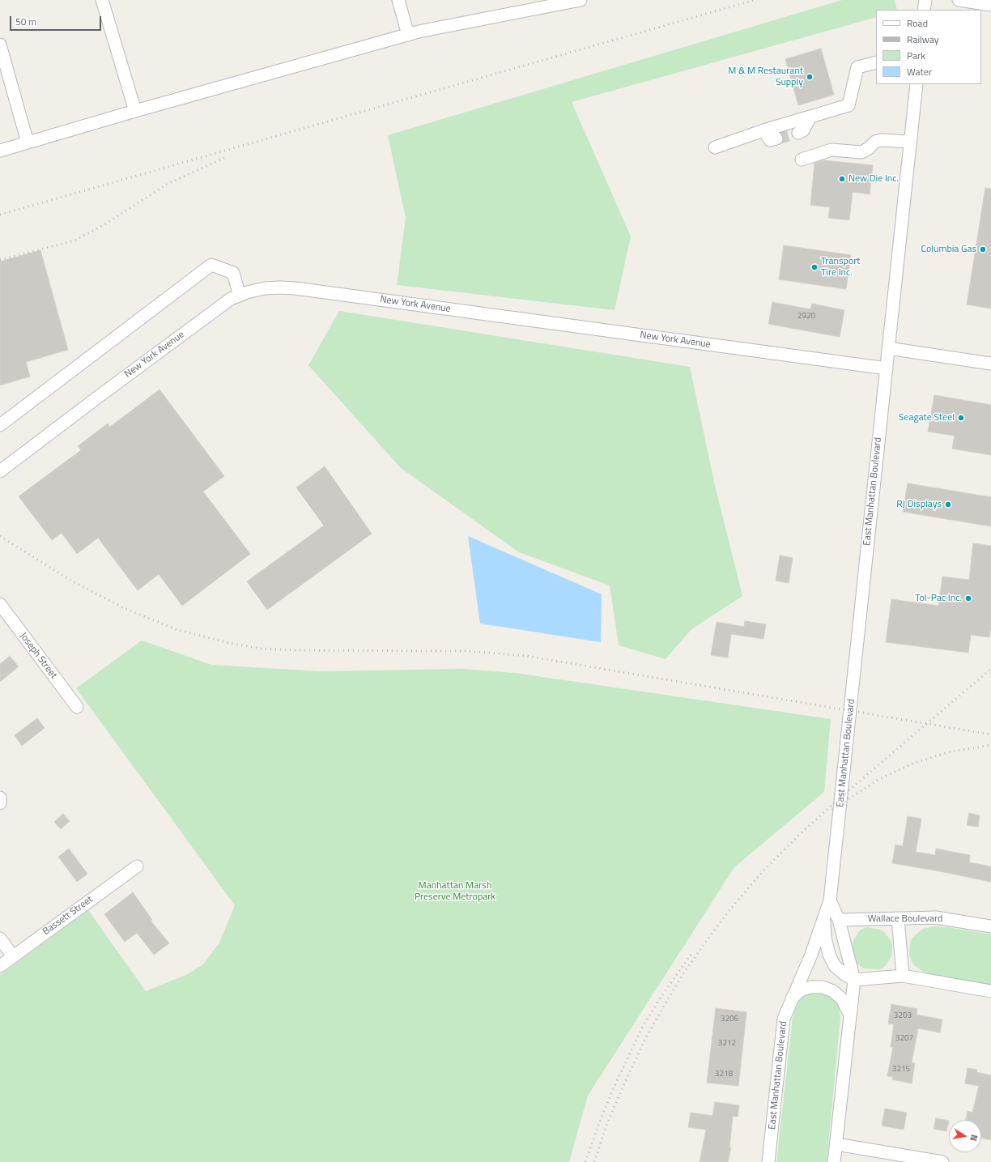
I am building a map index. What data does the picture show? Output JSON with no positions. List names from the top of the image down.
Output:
{
  "streets": {
    "street": [
      "New York Avenue",
      "East Manhattan Boulevard",
      "Joseph Street",
      "Bassett Street",
      "Wallace Boulevard"
    ]
  },
  "crossings": [
    ["New York Avenue", "East Manhattan Boulevard"]
  ],
  "parks": ["Manhattan Marsh Preserve Metropark"],
  "places": [
    "M & M Restaurant Supply",
    "New Die Inc.",
    "Columbia Gas",
    "Transport Tire Inc.",
    "Seagate Steel",
    "RJ Displays",
    "Tol-Pac Inc."
  ],
  "house_numbers": [
    "2920",
    "3203",
    "3206",
    "3207",
    "3212",
    "3215",
    "3218"
  ],
  "legend": [
    "Road",
    "Railway",
    "Park",
    "Water"
  ],
  "scale_bar": "50 m",
  "north": "right"
}
